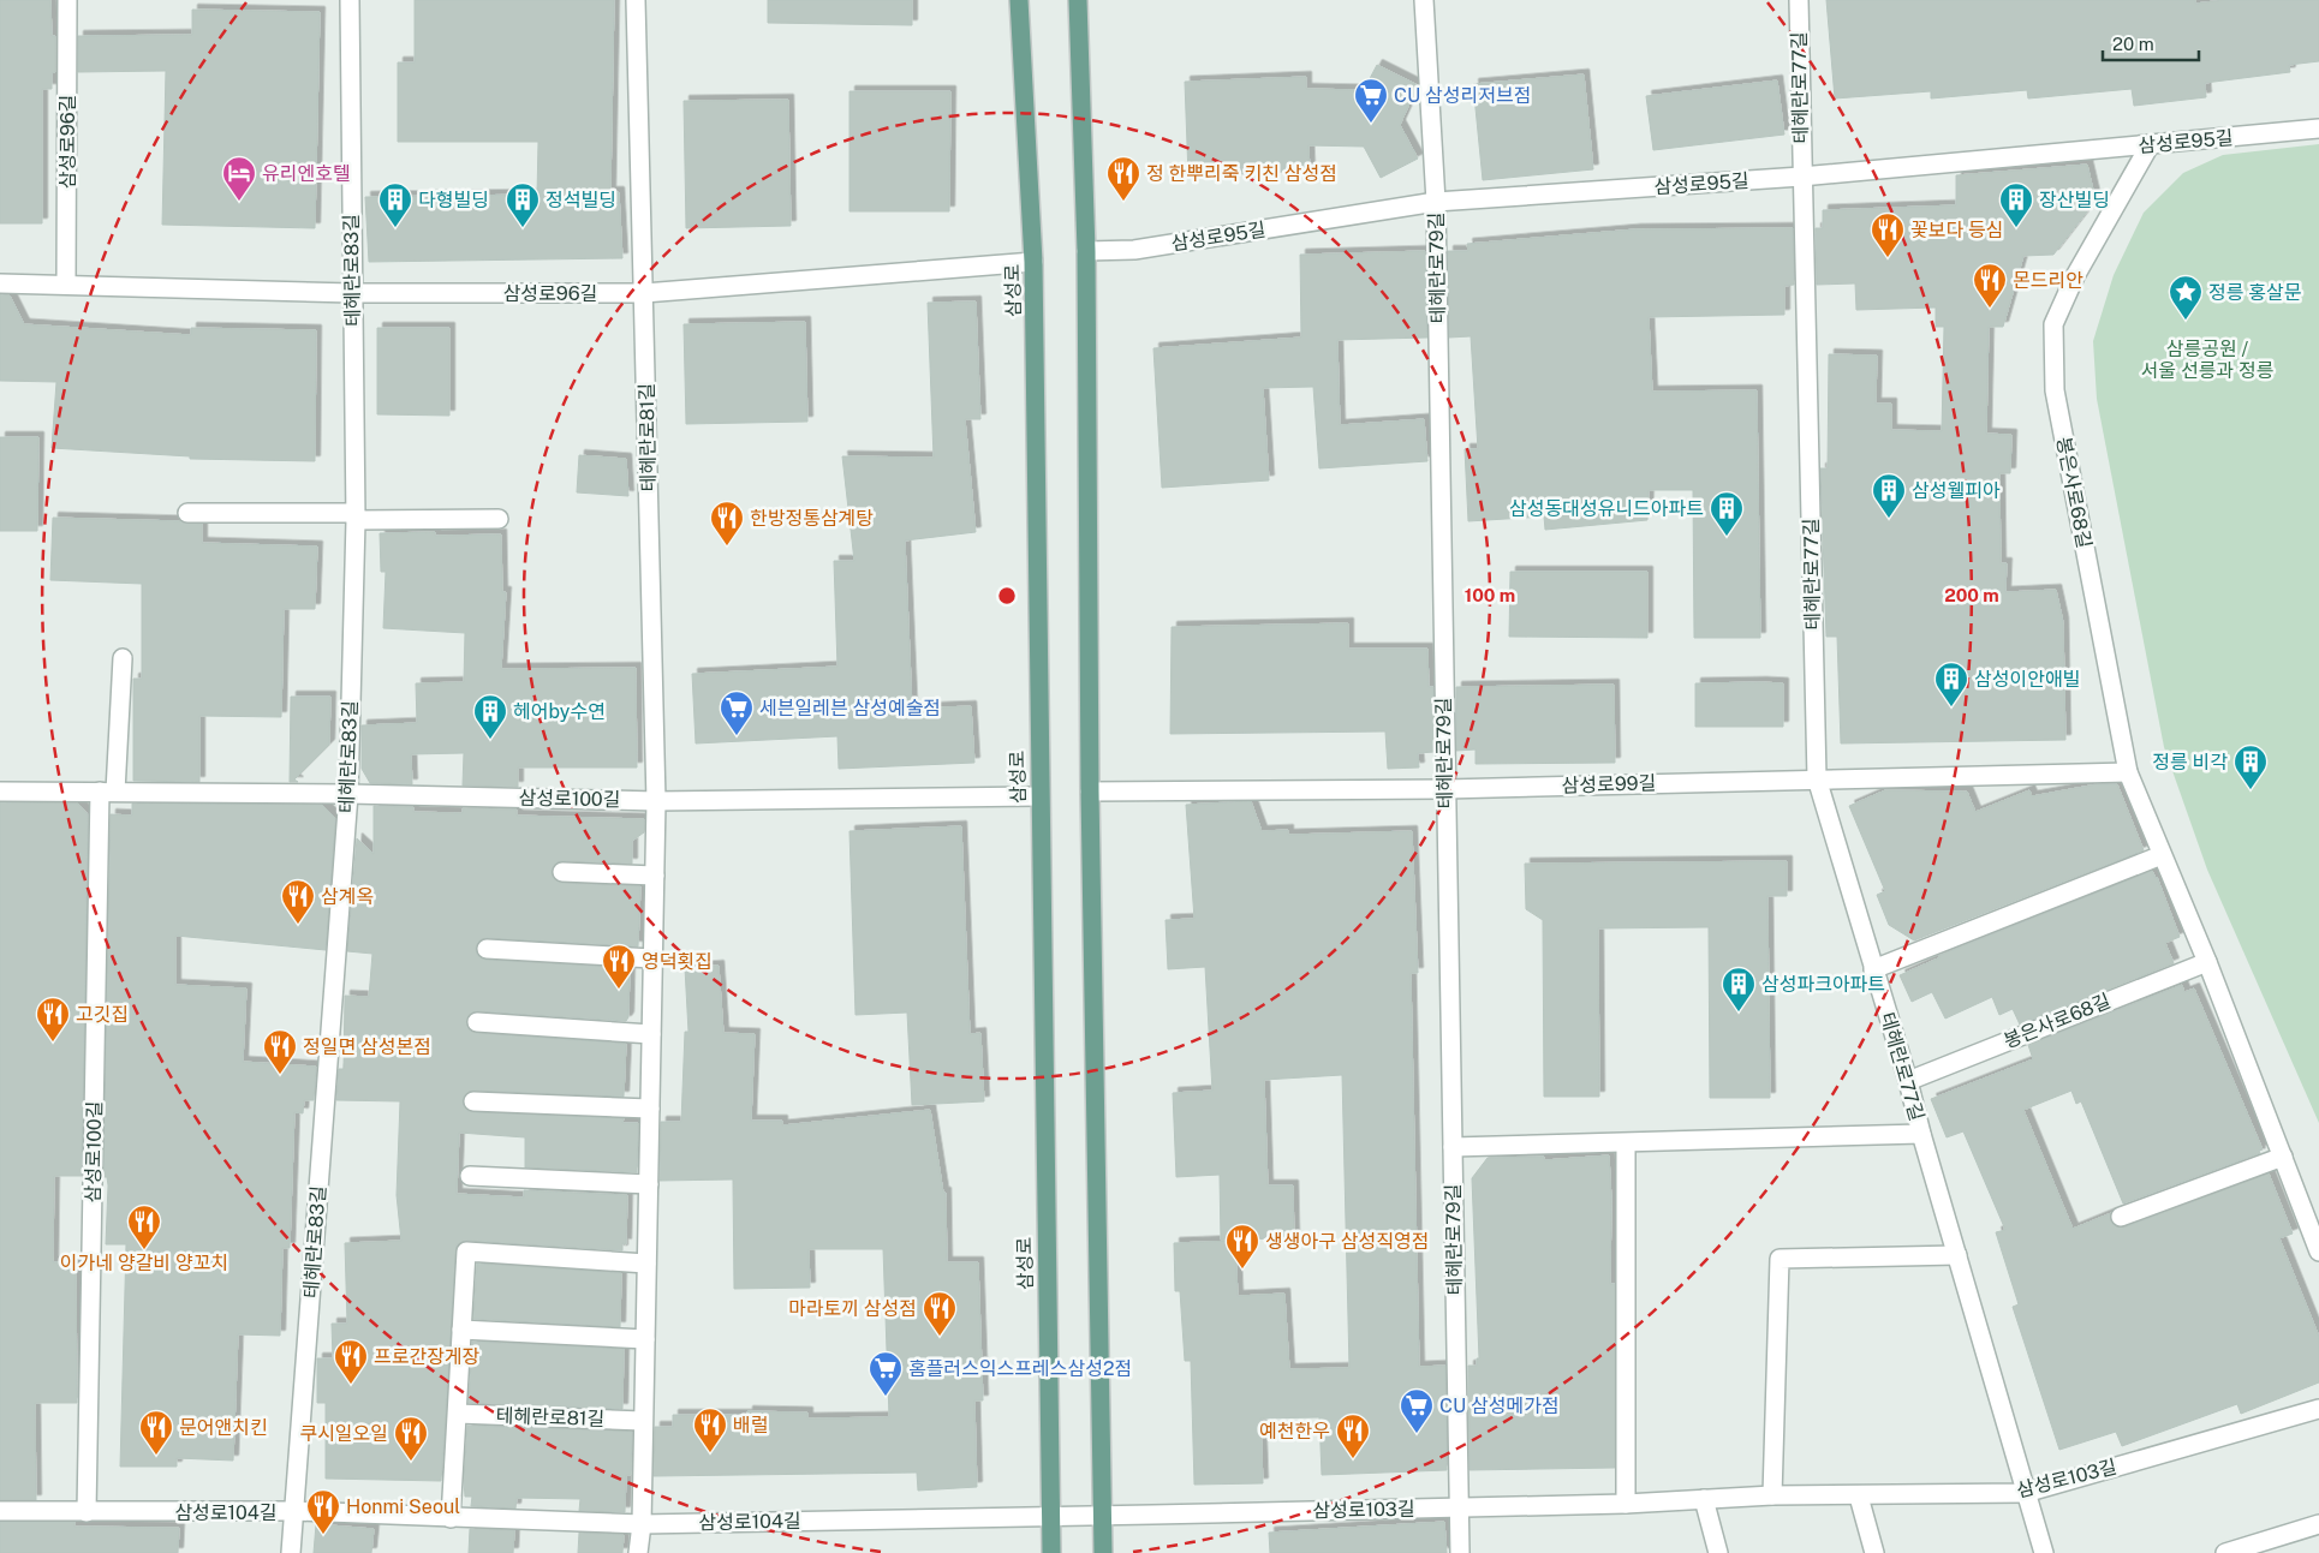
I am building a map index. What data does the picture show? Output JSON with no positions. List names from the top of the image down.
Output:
{
  "streets": {
    "main road": ["삼성로"],
    "street": [
      "테헤란로77길",
      "삼성로96길",
      "삼성로95길",
      "테헤란로79길",
      "테헤란로83길",
      "테헤란로81길",
      "봉은사로68길",
      "삼성로99길",
      "삼성로100길",
      "삼성로103길",
      "삼성로104길"
    ]
  },
  "crossings": [
    ["테헤란로77길", "삼성로95길"],
    ["테헤란로77길", "테헤란로79길"],
    ["테헤란로77길", "봉은사로68길"],
    ["테헤란로77길", "삼성로99길"],
    ["테헤란로77길", "삼성로103길"],
    ["삼성로96길", "테헤란로83길"],
    ["삼성로96길", "삼성로"],
    ["삼성로96길", "테헤란로81길"],
    ["삼성로95길", "테헤란로79길"],
    ["삼성로95길", "봉은사로68길"],
    ["테헤란로79길", "삼성로99길"],
    ["테헤란로79길", "삼성로103길"],
    ["테헤란로83길", "삼성로100길"],
    ["테헤란로83길", "삼성로104길"],
    ["삼성로", "삼성로100길"],
    ["삼성로", "삼성로103길"],
    ["삼성로", "삼성로104길"],
    ["테헤란로81길", "삼성로100길"],
    ["테헤란로81길", "삼성로104길"],
    ["봉은사로68길", "삼성로99길"],
    ["삼성로100길", "삼성로104길"],
    ["삼성로103길", "삼성로104길"]
  ],
  "parks": ["삼릉공원 / 서울 선릉과 정릉"],
  "places": {
    "supermarket": [
      "CU 삼성리저브점",
      "세븐일레븐 삼성예술점",
      "홈플러스익스프레스삼성2점",
      "CU 삼성메가점"
    ],
    "hotel": ["유리엔호텔"],
    "restaurant": [
      "정 한뿌리죽 키친 삼성점",
      "꽃보다 등심",
      "몬드리안",
      "한방정통삼계탕",
      "삼계옥",
      "영덕횟집",
      "고깃집",
      "정일면 삼성본점",
      "이가네 양갈비 양꼬치",
      "생생아구 삼성직영점",
      "마라토끼 삼성점",
      "프로간장게장",
      "배럴",
      "문어앤치킨",
      "예천한우",
      "쿠시일오일",
      "Honmi Seoul"
    ],
    "building": [
      "다형빌딩",
      "정석빌딩",
      "장산빌딩",
      "삼성웰피아",
      "삼성동대성유니드아파트",
      "삼성이안애빌",
      "헤어by수연",
      "정릉 비각",
      "삼성파크아파트"
    ],
    "place": ["정릉 홍살문"]
  },
  "scale_bar": "20 m",
  "rings": ["100 m", "200 m"]
}
